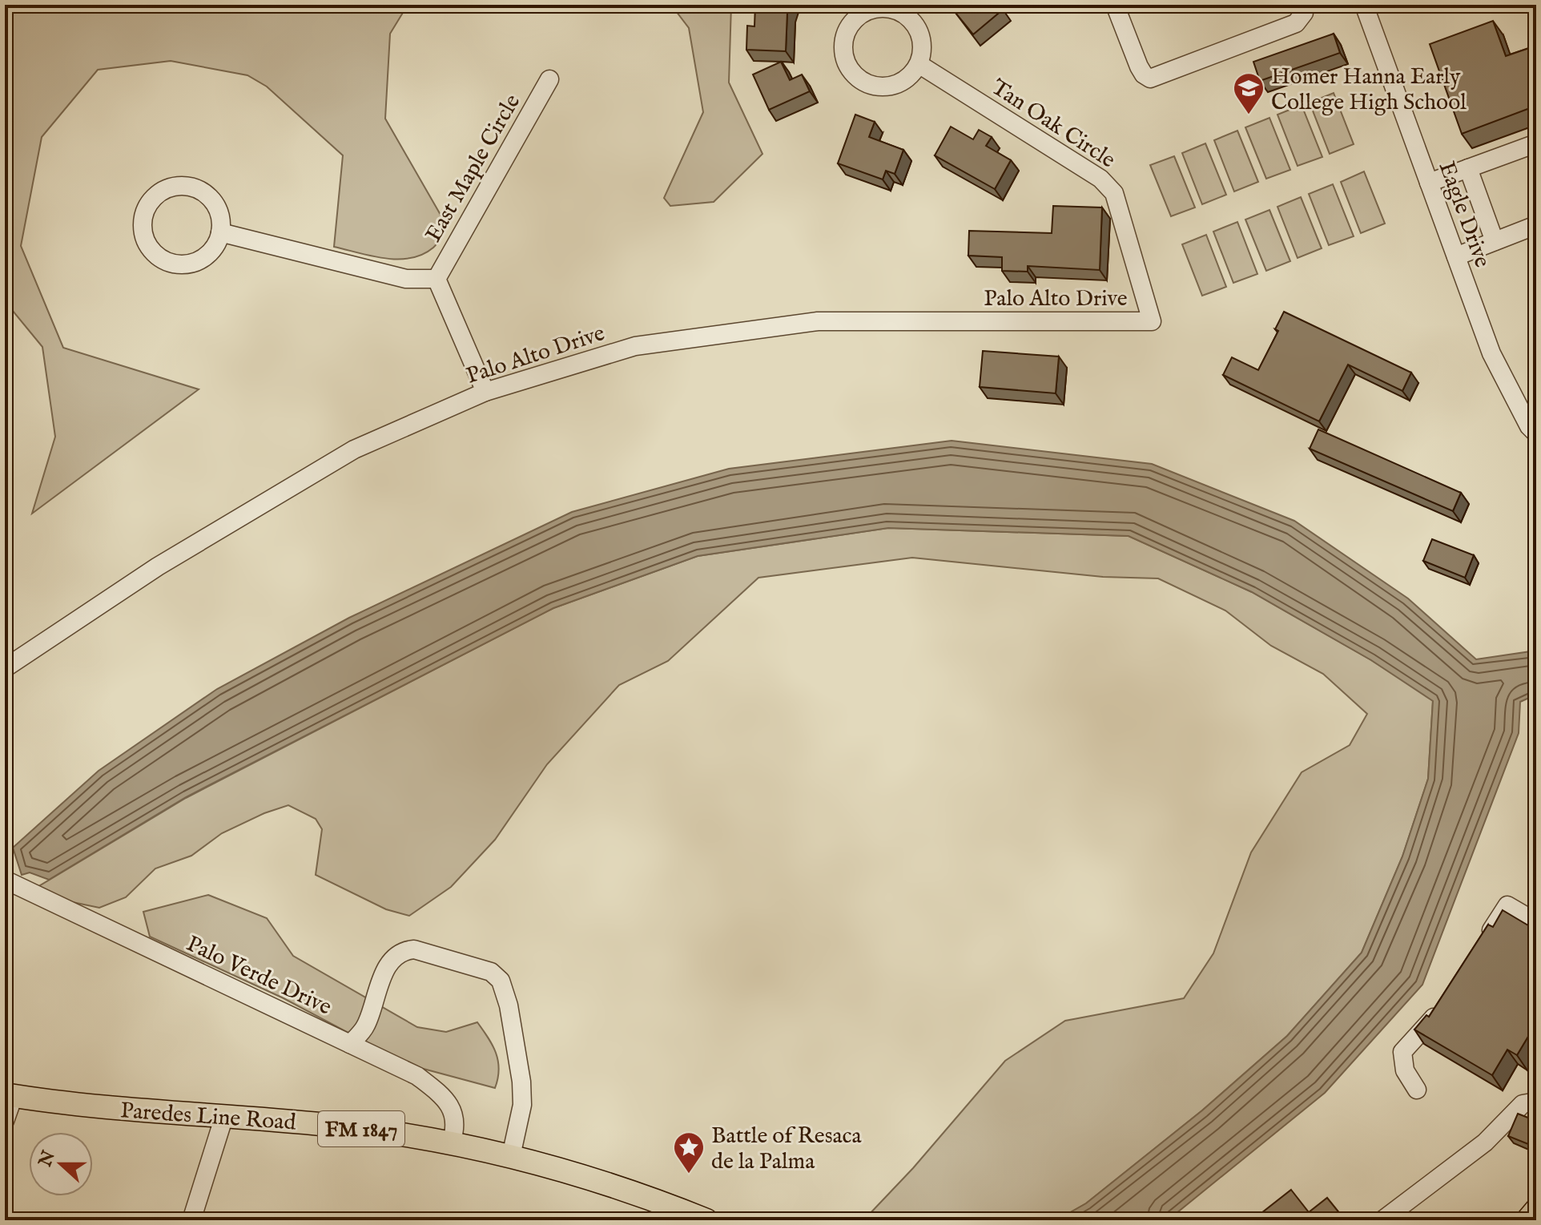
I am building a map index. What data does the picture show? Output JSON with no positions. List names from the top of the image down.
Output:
{
  "streets": {
    "main road": ["Paredes Line Road", "FM 1847"],
    "street": [
      "Tan Oak Circle",
      "East Maple Circle",
      "Eagle Drive",
      "Palo Alto Drive",
      "Palo Verde Drive"
    ]
  },
  "crossings": [
    ["Tan Oak Circle", "Palo Alto Drive"],
    ["Palo Verde Drive", "Paredes Line Road"]
  ],
  "places": {
    "school or university": ["Homer Hanna Early College High School"],
    "place": ["Battle of Resaca de la Palma"]
  },
  "north": "left"
}
